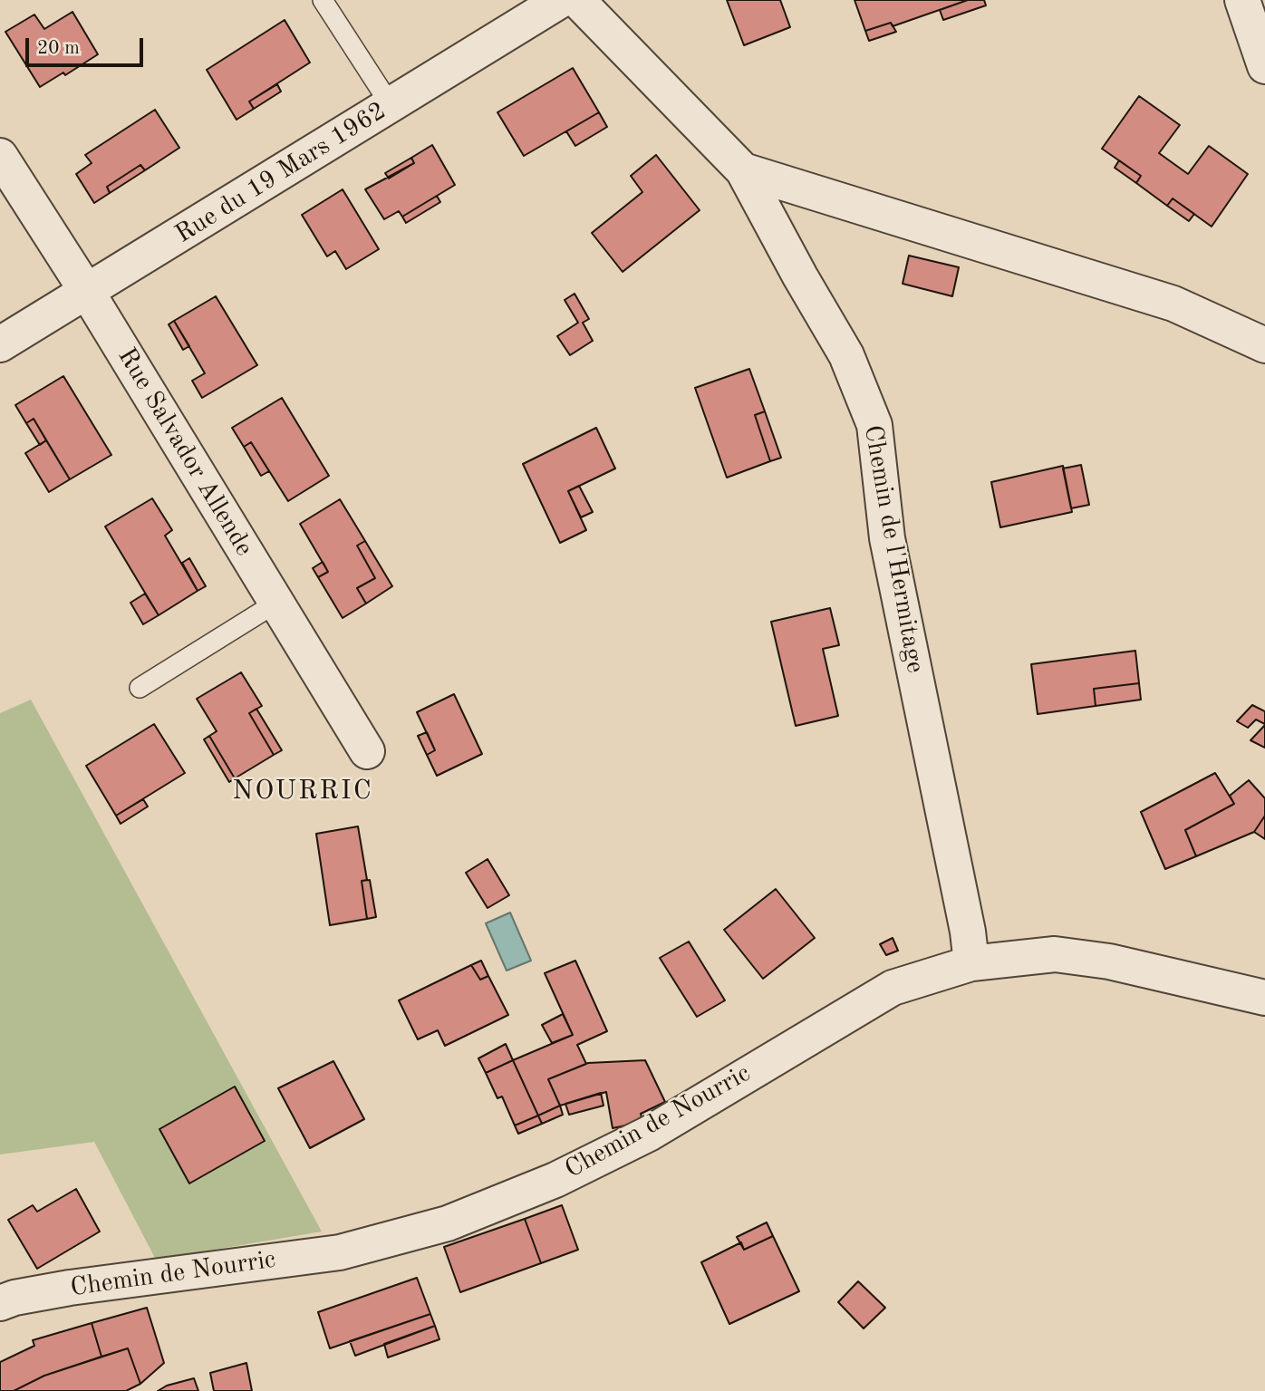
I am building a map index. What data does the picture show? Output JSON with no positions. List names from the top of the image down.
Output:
{
  "streets": {
    "street": [
      "Rue du 19 Mars 1962",
      "Rue Salvador Allende",
      "Chemin de l'Hermitage",
      "Chemin de Nourric"
    ]
  },
  "crossings": [
    ["Rue du 19 Mars 1962", "Rue Salvador Allende"],
    ["Chemin de l'Hermitage", "Chemin de Nourric"]
  ],
  "districts": ["NOURRIC"],
  "scale_bar": "20 m"
}
